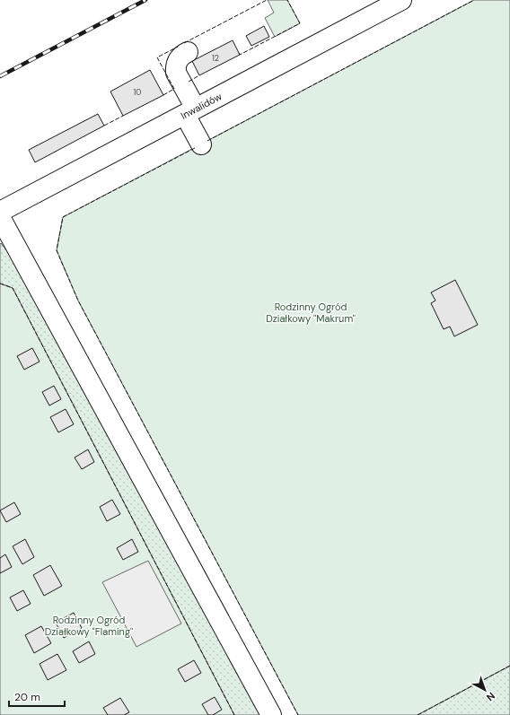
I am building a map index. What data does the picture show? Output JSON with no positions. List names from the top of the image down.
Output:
{
  "streets": {
    "street": ["Inwalidów"]
  },
  "parks": ["Rodzinny Ogród Działkowy \"Makrum\"", "Rodzinny Ogród Działkowy \"Flaming\""],
  "house_numbers": ["12", "10"],
  "scale_bar": "20 m",
  "north": "bottom right"
}
